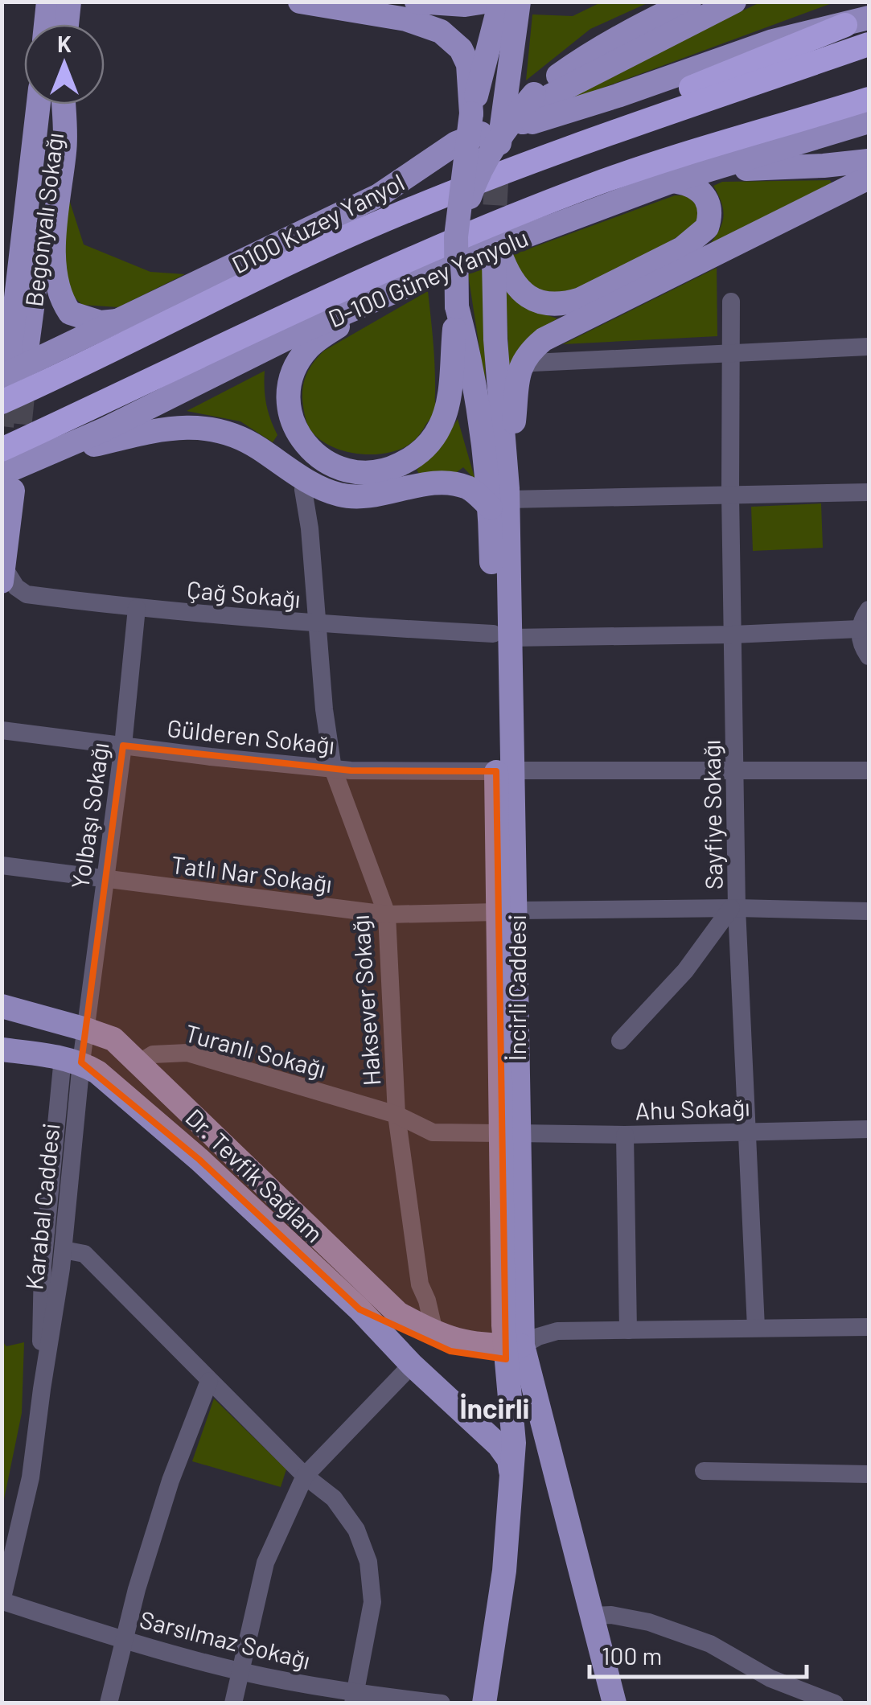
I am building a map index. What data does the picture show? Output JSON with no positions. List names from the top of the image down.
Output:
{
  "streets": {
    "main road": [
      "Begonyalı Sokağı",
      "D100 Kuzey Yanyol",
      "D-100 Güney Yanyolu",
      "İncirli Caddesi",
      "Dr. Tevfik Sağlam"
    ],
    "street": [
      "Çağ Sokağı",
      "Gülderen Sokağı",
      "Sayfiye Sokağı",
      "Yolbaşı Sokağı",
      "Tatlı Nar Sokağı",
      "Haksever Sokağı",
      "Turanlı Sokağı",
      "Ahu Sokağı",
      "Karabal Caddesi",
      "Sarsılmaz Sokağı"
    ]
  },
  "crossings": [
    ["Begonyalı Sokağı", "D100 Kuzey Yanyol"],
    ["Çağ Sokağı", "Sayfiye Sokağı"],
    ["Çağ Sokağı", "Yolbaşı Sokağı"],
    ["Çağ Sokağı", "İncirli Caddesi"],
    ["Çağ Sokağı", "Haksever Sokağı"],
    ["Gülderen Sokağı", "Sayfiye Sokağı"],
    ["Gülderen Sokağı", "Yolbaşı Sokağı"],
    ["Gülderen Sokağı", "İncirli Caddesi"],
    ["Gülderen Sokağı", "Haksever Sokağı"],
    ["Sayfiye Sokağı", "Tatlı Nar Sokağı"],
    ["Sayfiye Sokağı", "Ahu Sokağı"],
    ["Yolbaşı Sokağı", "Tatlı Nar Sokağı"],
    ["Yolbaşı Sokağı", "Dr. Tevfik Sağlam"],
    ["Yolbaşı Sokağı", "Karabal Caddesi"],
    ["Tatlı Nar Sokağı", "İncirli Caddesi"],
    ["Tatlı Nar Sokağı", "Haksever Sokağı"],
    ["İncirli Caddesi", "Turanlı Sokağı"],
    ["İncirli Caddesi", "Ahu Sokağı"],
    ["İncirli Caddesi", "Dr. Tevfik Sağlam"],
    ["Haksever Sokağı", "Turanlı Sokağı"],
    ["Haksever Sokağı", "Dr. Tevfik Sağlam"],
    ["Turanlı Sokağı", "Ahu Sokağı"],
    ["Turanlı Sokağı", "Dr. Tevfik Sağlam"],
    ["Dr. Tevfik Sağlam", "Karabal Caddesi"],
    ["Karabal Caddesi", "Sarsılmaz Sokağı"]
  ],
  "districts": ["İncirli"],
  "scale_bar": "100 m",
  "north": "top"
}
